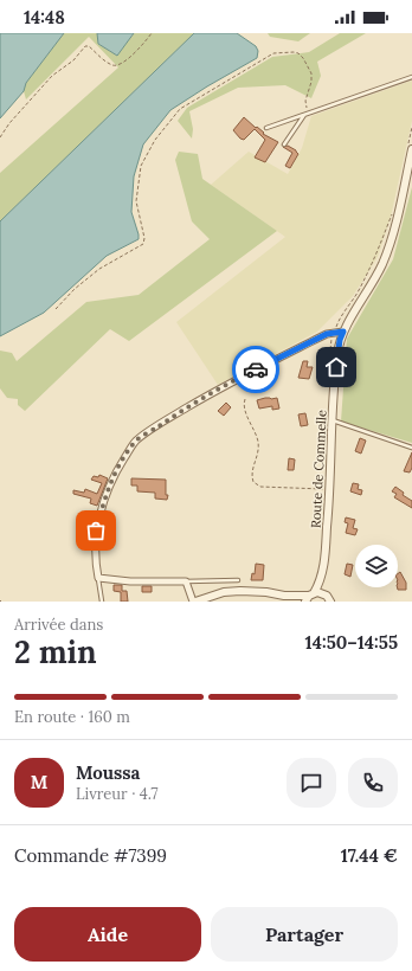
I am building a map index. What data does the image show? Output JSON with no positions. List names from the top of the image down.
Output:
{
  "streets": {
    "street": ["Route de Commelle"]
  },
  "page": {
    "status": "14:48",
    "heading": ["2 min", "Arrivée dans", "14:50–14:55"],
    "panel": [
      "Moussa",
      "Livreur · 4.7",
      "Commande #7399",
      "17.44 €"
    ],
    "bar": "En route · 160 m",
    "round": "M",
    "buttons": ["Aide", "Partager"]
  }
}
